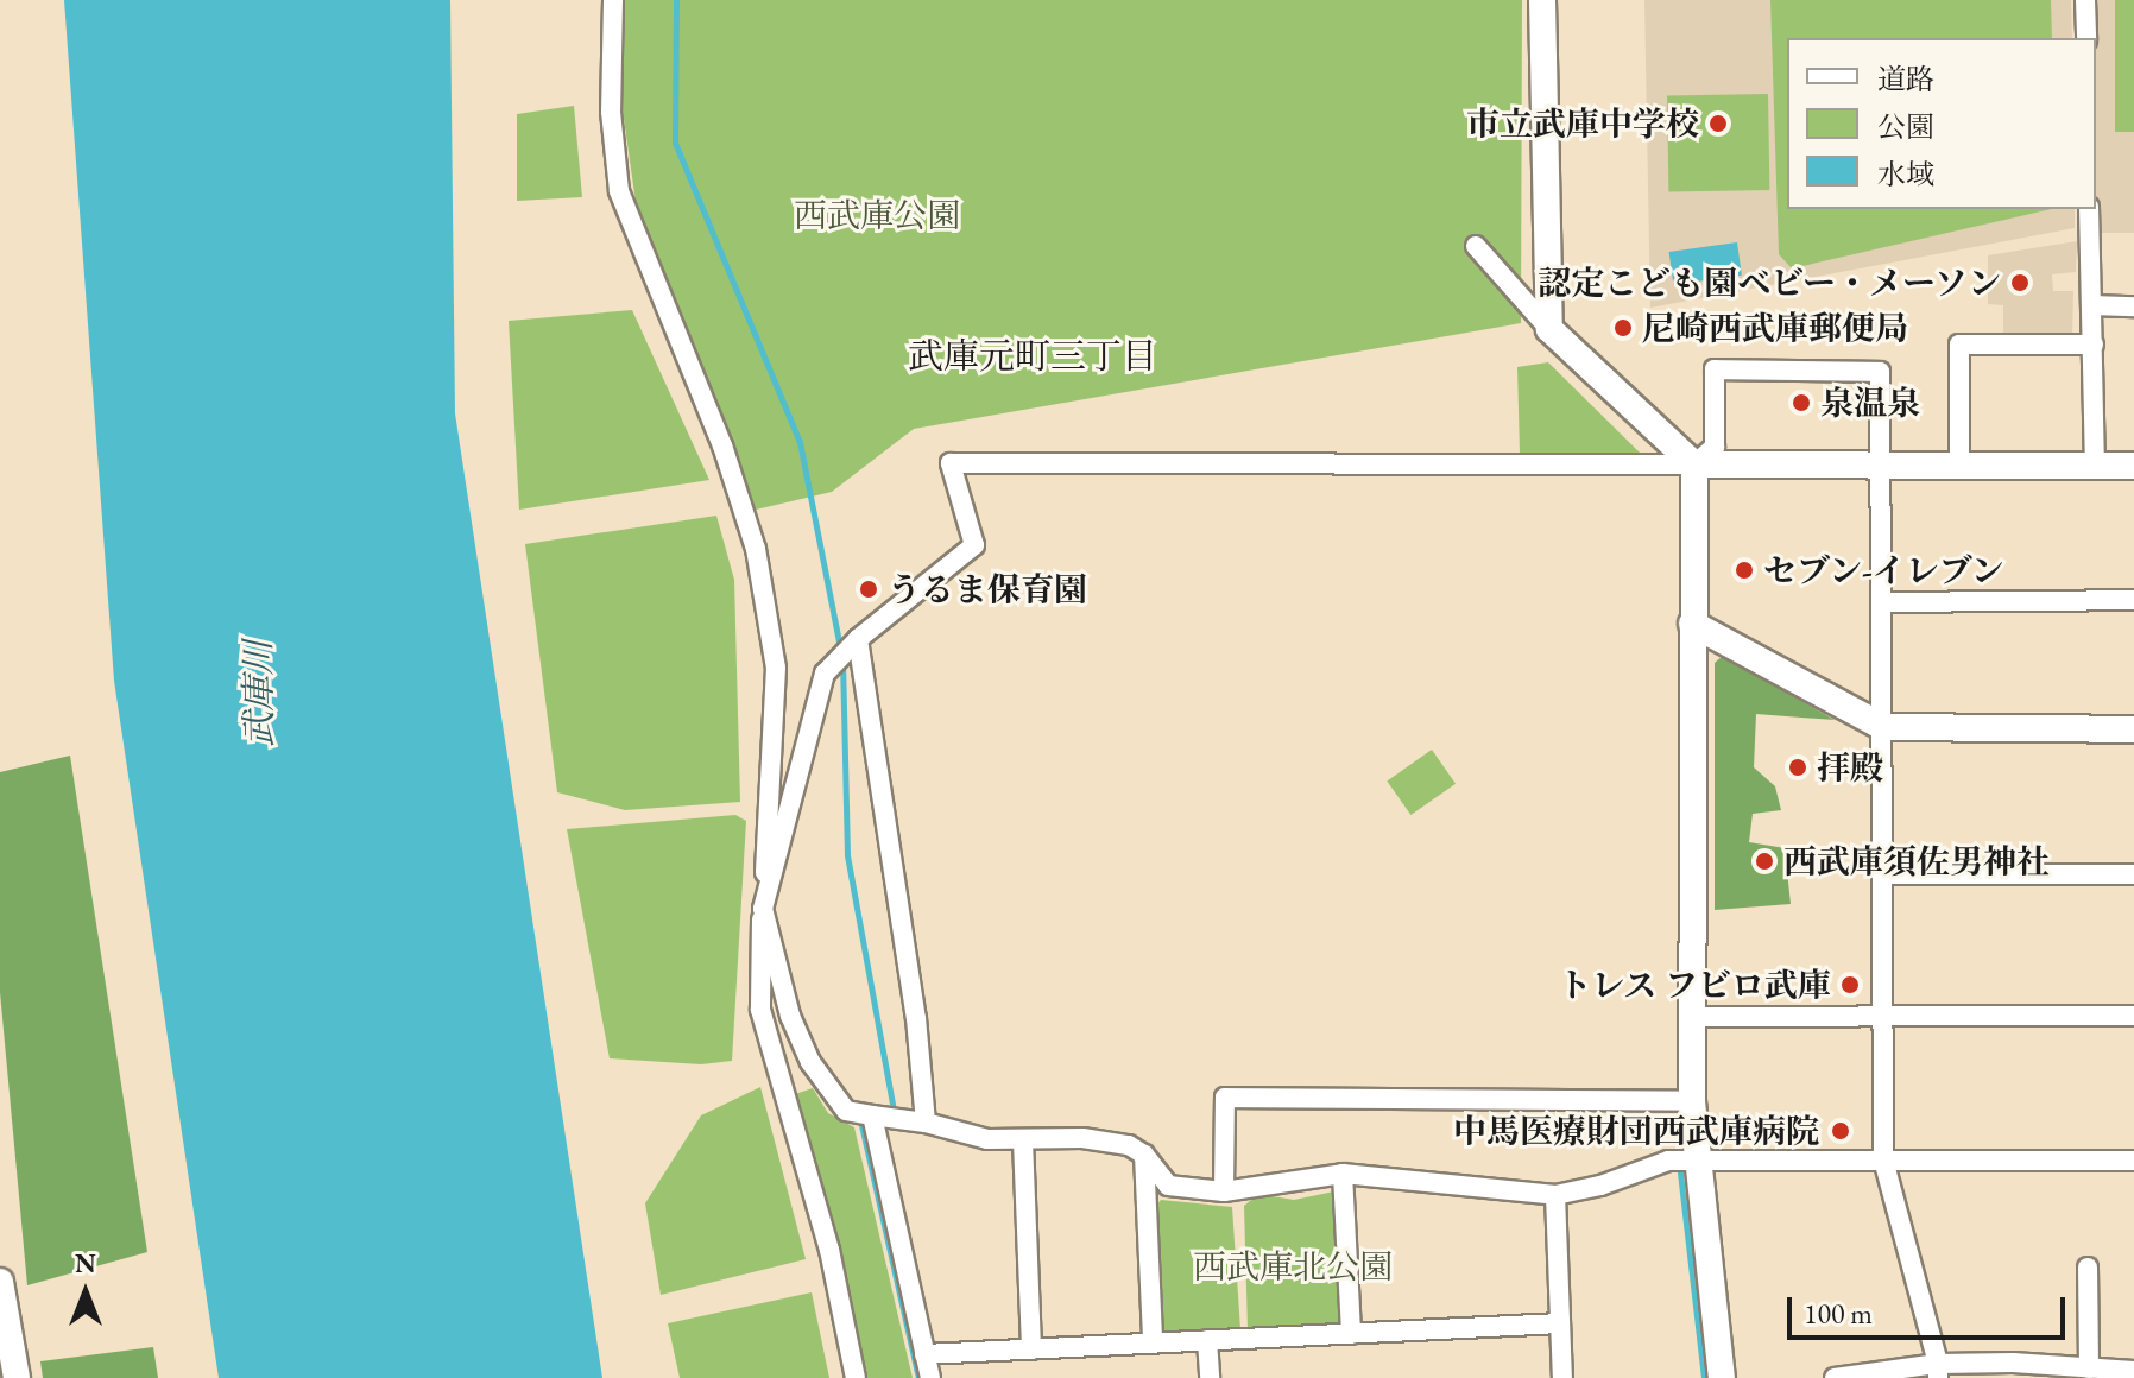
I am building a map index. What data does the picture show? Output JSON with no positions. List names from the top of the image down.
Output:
{
  "districts": ["武庫元町三丁目"],
  "water": ["武庫川"],
  "parks": ["西武庫公園", "西武庫北公園"],
  "places": [
    "市立武庫中学校",
    "認定こども園ベビー・メーソン",
    "尼崎西武庫郵便局",
    "泉温泉",
    "セブン-イレブン",
    "うるま保育園",
    "拝殿",
    "西武庫須佐男神社",
    "トレス フビロ武庫",
    "中馬医療財団西武庫病院"
  ],
  "legend": ["道路", "公園", "水域"],
  "scale_bar": "100 m",
  "north": "top"
}
